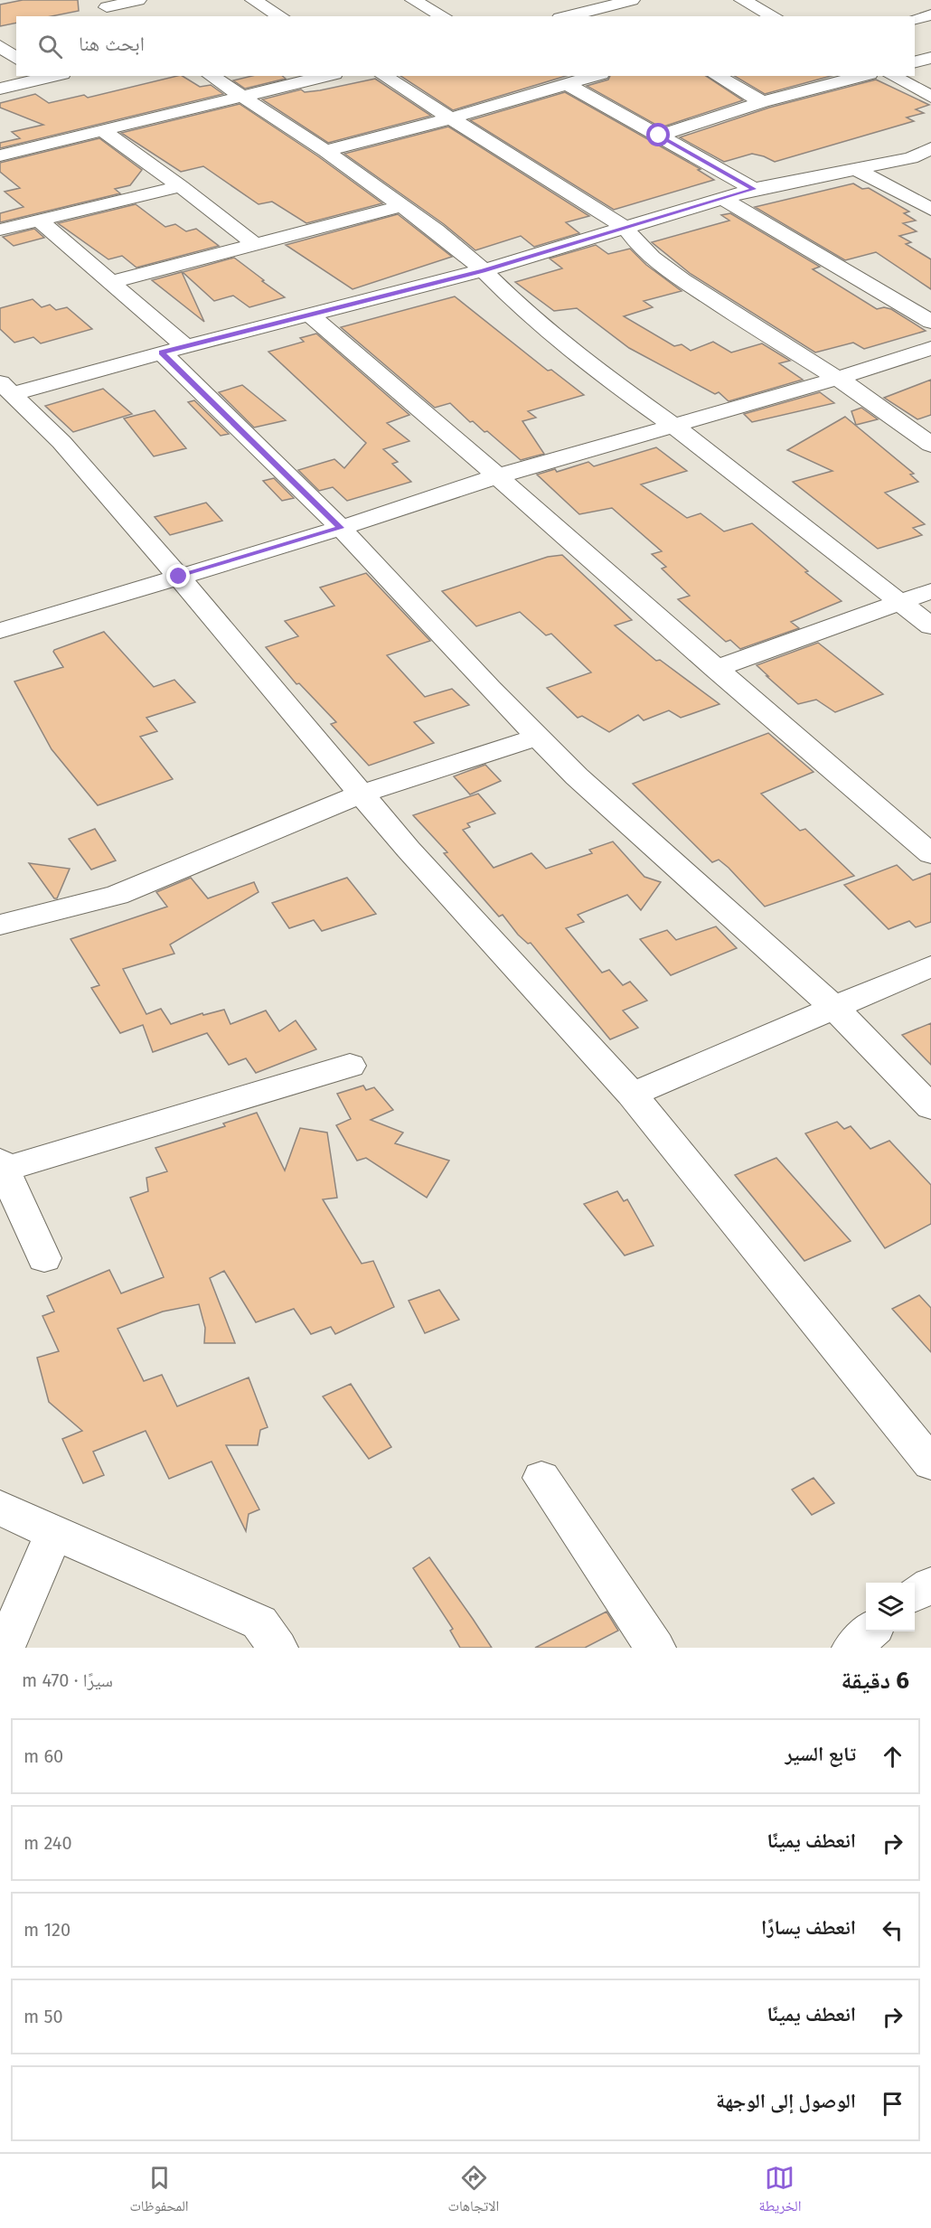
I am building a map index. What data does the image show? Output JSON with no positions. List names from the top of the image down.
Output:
{
  "page": {
    "search": "ابحث هنا",
    "heading": ["6 دقيقة", "سيرًا · 470 m"],
    "list": [
      ["تابع السير", "60 m"],
      ["انعطف يمينًا", "240 m"],
      ["انعطف يسارًا", "120 m"],
      ["انعطف يمينًا", "50 m"],
      "الوصول إلى الوجهة"
    ],
    "nav": ["الخريطة", "الاتجاهات", "المحفوظات"]
  }
}
